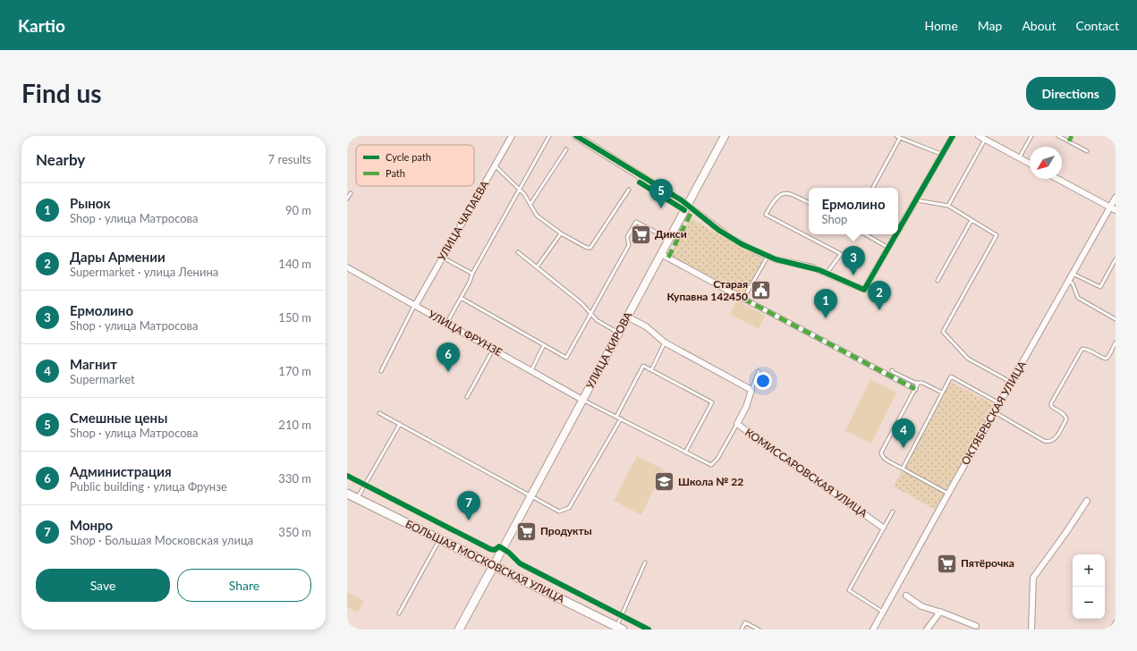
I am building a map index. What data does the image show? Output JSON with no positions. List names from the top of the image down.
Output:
{
  "streets": {
    "main road": ["БОЛЬШАЯ МОСКОВСКАЯ УЛИЦА"],
    "street": [
      "УЛИЦА ЧАПАЕВА",
      "УЛИЦА ФРУНЗЕ",
      "УЛИЦА КИРОВА",
      "ОКТЯБРЬСКАЯ УЛИЦА",
      "КОМИССАРОВСКАЯ УЛИЦА"
    ]
  },
  "crossings": [
    ["УЛИЦА ЧАПАЕВА", "УЛИЦА ФРУНЗЕ"],
    ["УЛИЦА ФРУНЗЕ", "УЛИЦА КИРОВА"],
    ["УЛИЦА КИРОВА", "БОЛЬШАЯ МОСКОВСКАЯ УЛИЦА"]
  ],
  "places": {
    "supermarket": ["Дикси", "Продукты", "Пятёрочка"],
    "public building": ["Старая Купавна 142450"],
    "school or university": ["Школа № 22"]
  },
  "legend": ["Cycle path", "Path"],
  "north": "bottom left",
  "page": {
    "header": "Kartio",
    "nav": [
      "Home",
      "Map",
      "About",
      "Contact"
    ],
    "buttons": [
      "Directions",
      ["Save", "Share"]
    ],
    "title": "Find us",
    "heading": ["Nearby", "7 results"],
    "pins": [
      "5",
      "3",
      "2",
      "1",
      "6",
      "4",
      "7"
    ],
    "list": [
      {
        "mark": "1",
        "name": "Рынок",
        "note": "Shop · улица Матросова",
        "value": "90 m"
      },
      {
        "mark": "2",
        "name": "Дары Армении",
        "note": "Supermarket · улица Ленина",
        "value": "140 m"
      },
      {
        "mark": "3",
        "name": "Ермолино",
        "note": "Shop · улица Матросова",
        "value": "150 m"
      },
      {
        "mark": "4",
        "name": "Магнит",
        "note": "Supermarket",
        "value": "170 m"
      },
      {
        "mark": "5",
        "name": "Смешные цены",
        "note": "Shop · улица Матросова",
        "value": "210 m"
      },
      {
        "mark": "6",
        "name": "Администрация",
        "note": "Public building · улица Фрунзе",
        "value": "330 m"
      },
      {
        "mark": "7",
        "name": "Монро",
        "note": "Shop · Большая Московская улица",
        "value": "350 m"
      }
    ],
    "popup": ["Ермолино", "Shop"],
    "map_buttons": ["+", "−"]
  }
}
